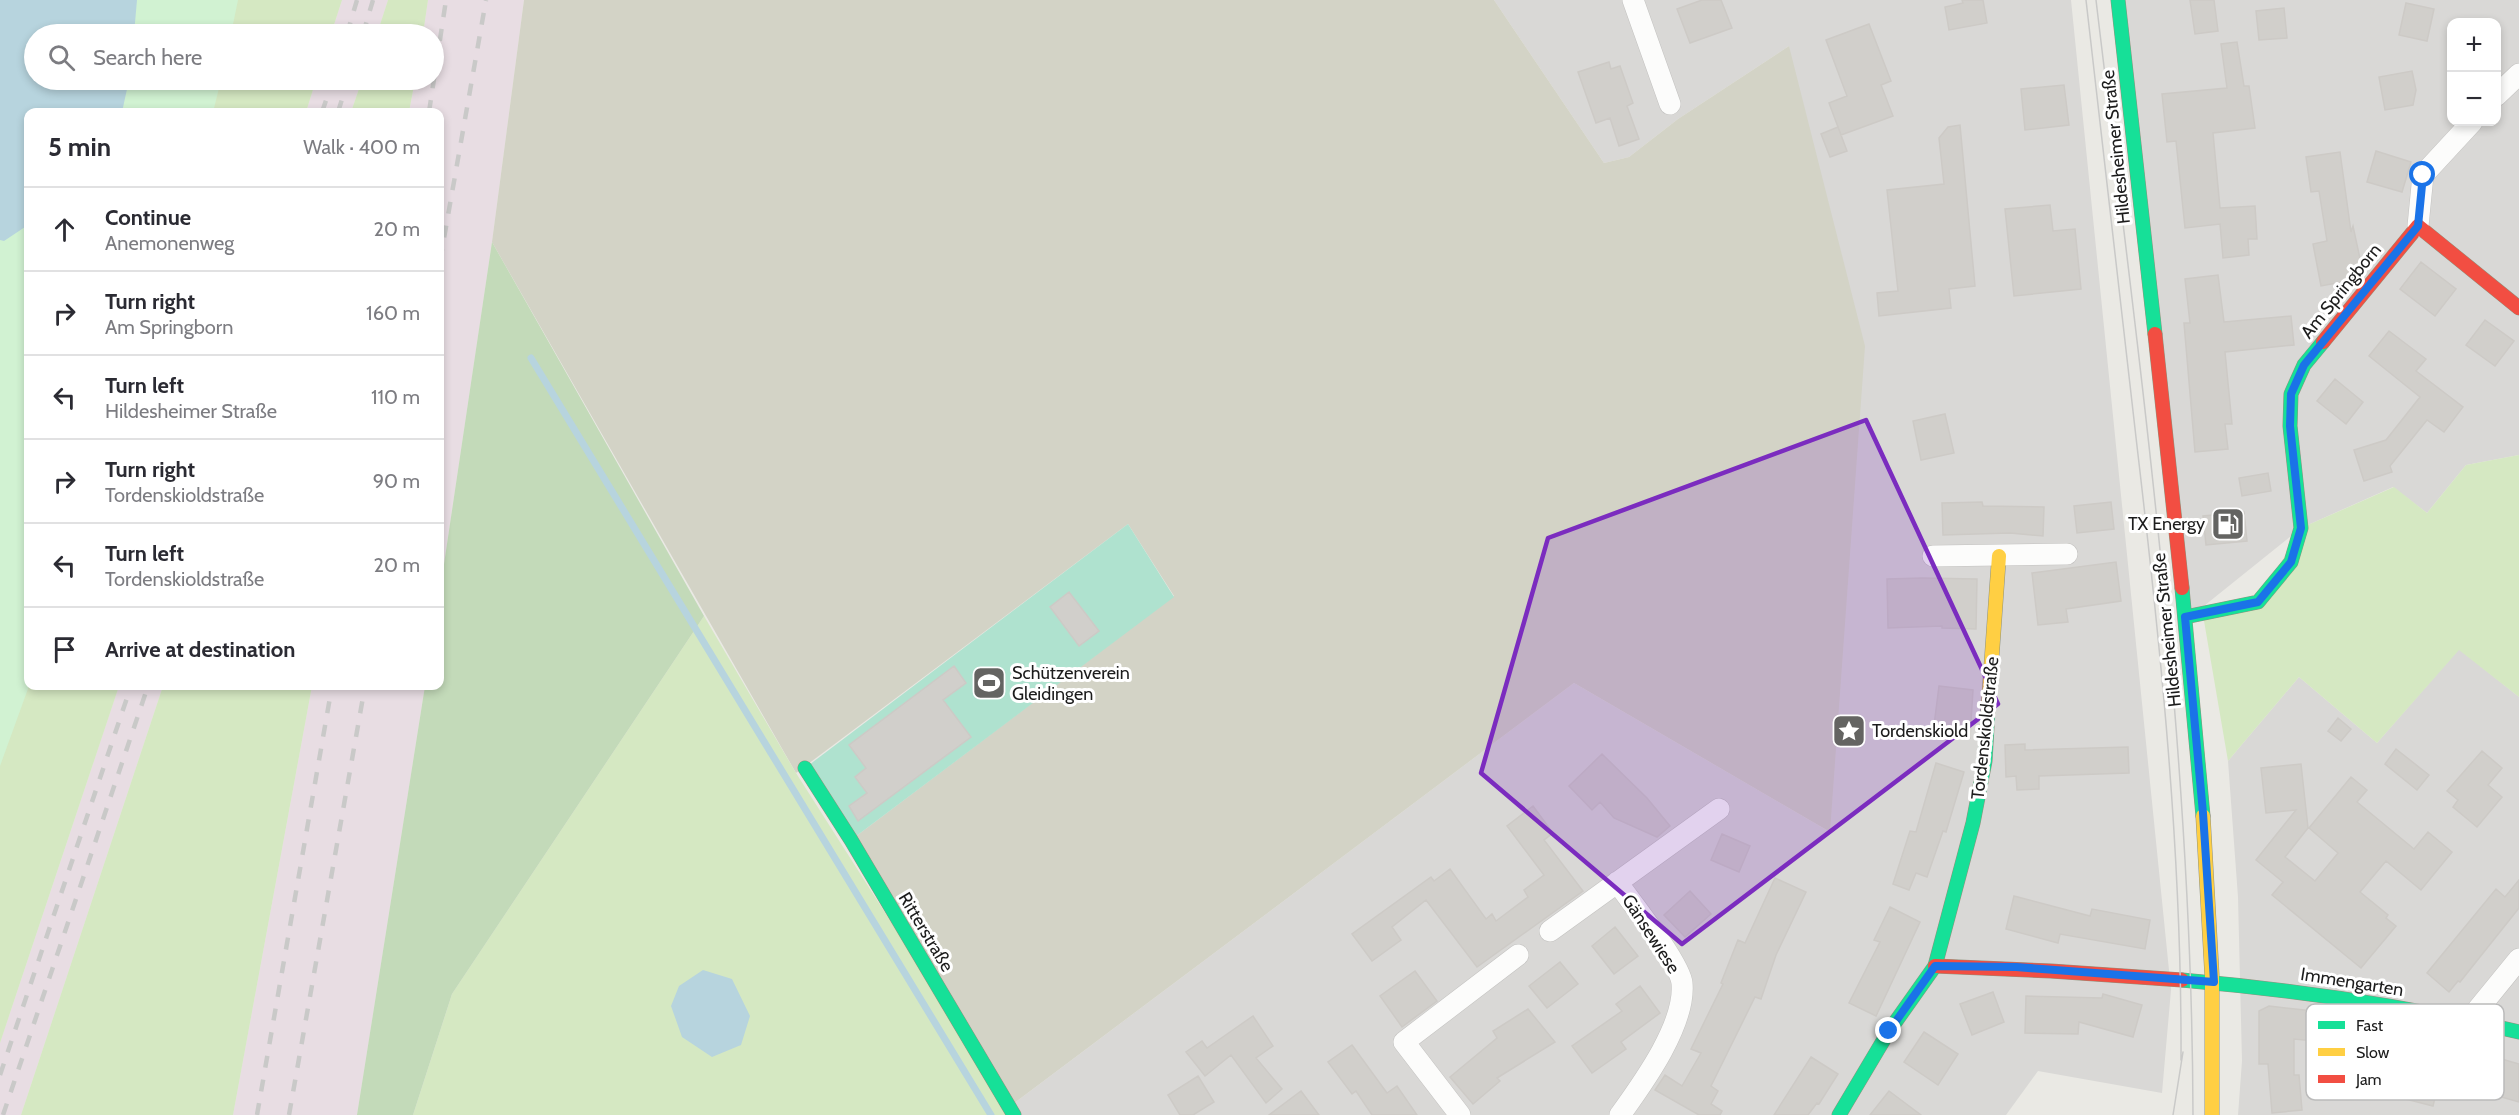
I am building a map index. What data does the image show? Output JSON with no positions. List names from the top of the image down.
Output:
{
  "streets": {
    "street": [
      "Hildesheimer Straße",
      "Am Springborn",
      "Tordenskioldstraße",
      "Ritterstraße",
      "Gänsewiese",
      "Immengarten"
    ]
  },
  "crossings": [
    ["Hildesheimer Straße", "Am Springborn"],
    ["Hildesheimer Straße", "Immengarten"]
  ],
  "places": {
    "fuel station": ["TX Energy"],
    "sports": ["Schützenverein Gleidingen"],
    "place": ["Tordenskiold"]
  },
  "legend": ["Fast", "Slow", "Jam"],
  "page": {
    "map_buttons": ["+", "−"],
    "search": "Search here",
    "heading": ["5 min", "Walk · 400 m"],
    "list": [
      ["Continue", "Anemonenweg", "20 m"],
      ["Turn right", "Am Springborn", "160 m"],
      ["Turn left", "Hildesheimer Straße", "110 m"],
      ["Turn right", "Tordenskioldstraße", "90 m"],
      ["Turn left", "Tordenskioldstraße", "20 m"],
      "Arrive at destination"
    ]
  }
}
